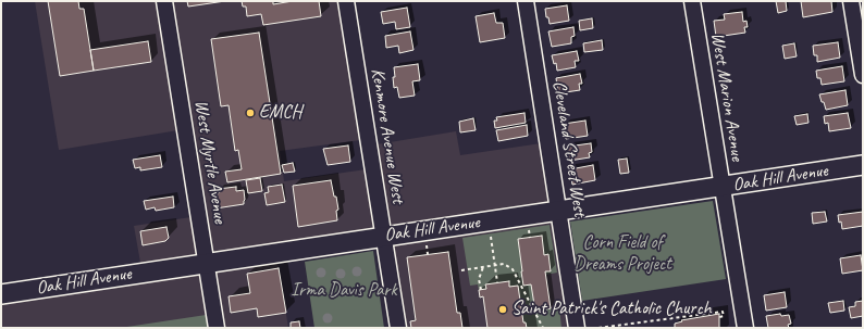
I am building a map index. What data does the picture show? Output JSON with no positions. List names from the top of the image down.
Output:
{
  "streets": {
    "street": [
      "West Marion Avenue",
      "Kenmore Avenue West",
      "Cleveland Street West",
      "West Myrtle Avenue",
      "Oak Hill Avenue"
    ]
  },
  "crossings": [
    ["West Marion Avenue", "Oak Hill Avenue"],
    ["Kenmore Avenue West", "Oak Hill Avenue"],
    ["Cleveland Street West", "Oak Hill Avenue"],
    ["West Myrtle Avenue", "Oak Hill Avenue"]
  ],
  "parks": ["Corn Field of Dreams Project", "Irma Davis Park"],
  "places": ["EMCH", "Saint Patrick's Catholic Church"]
}
